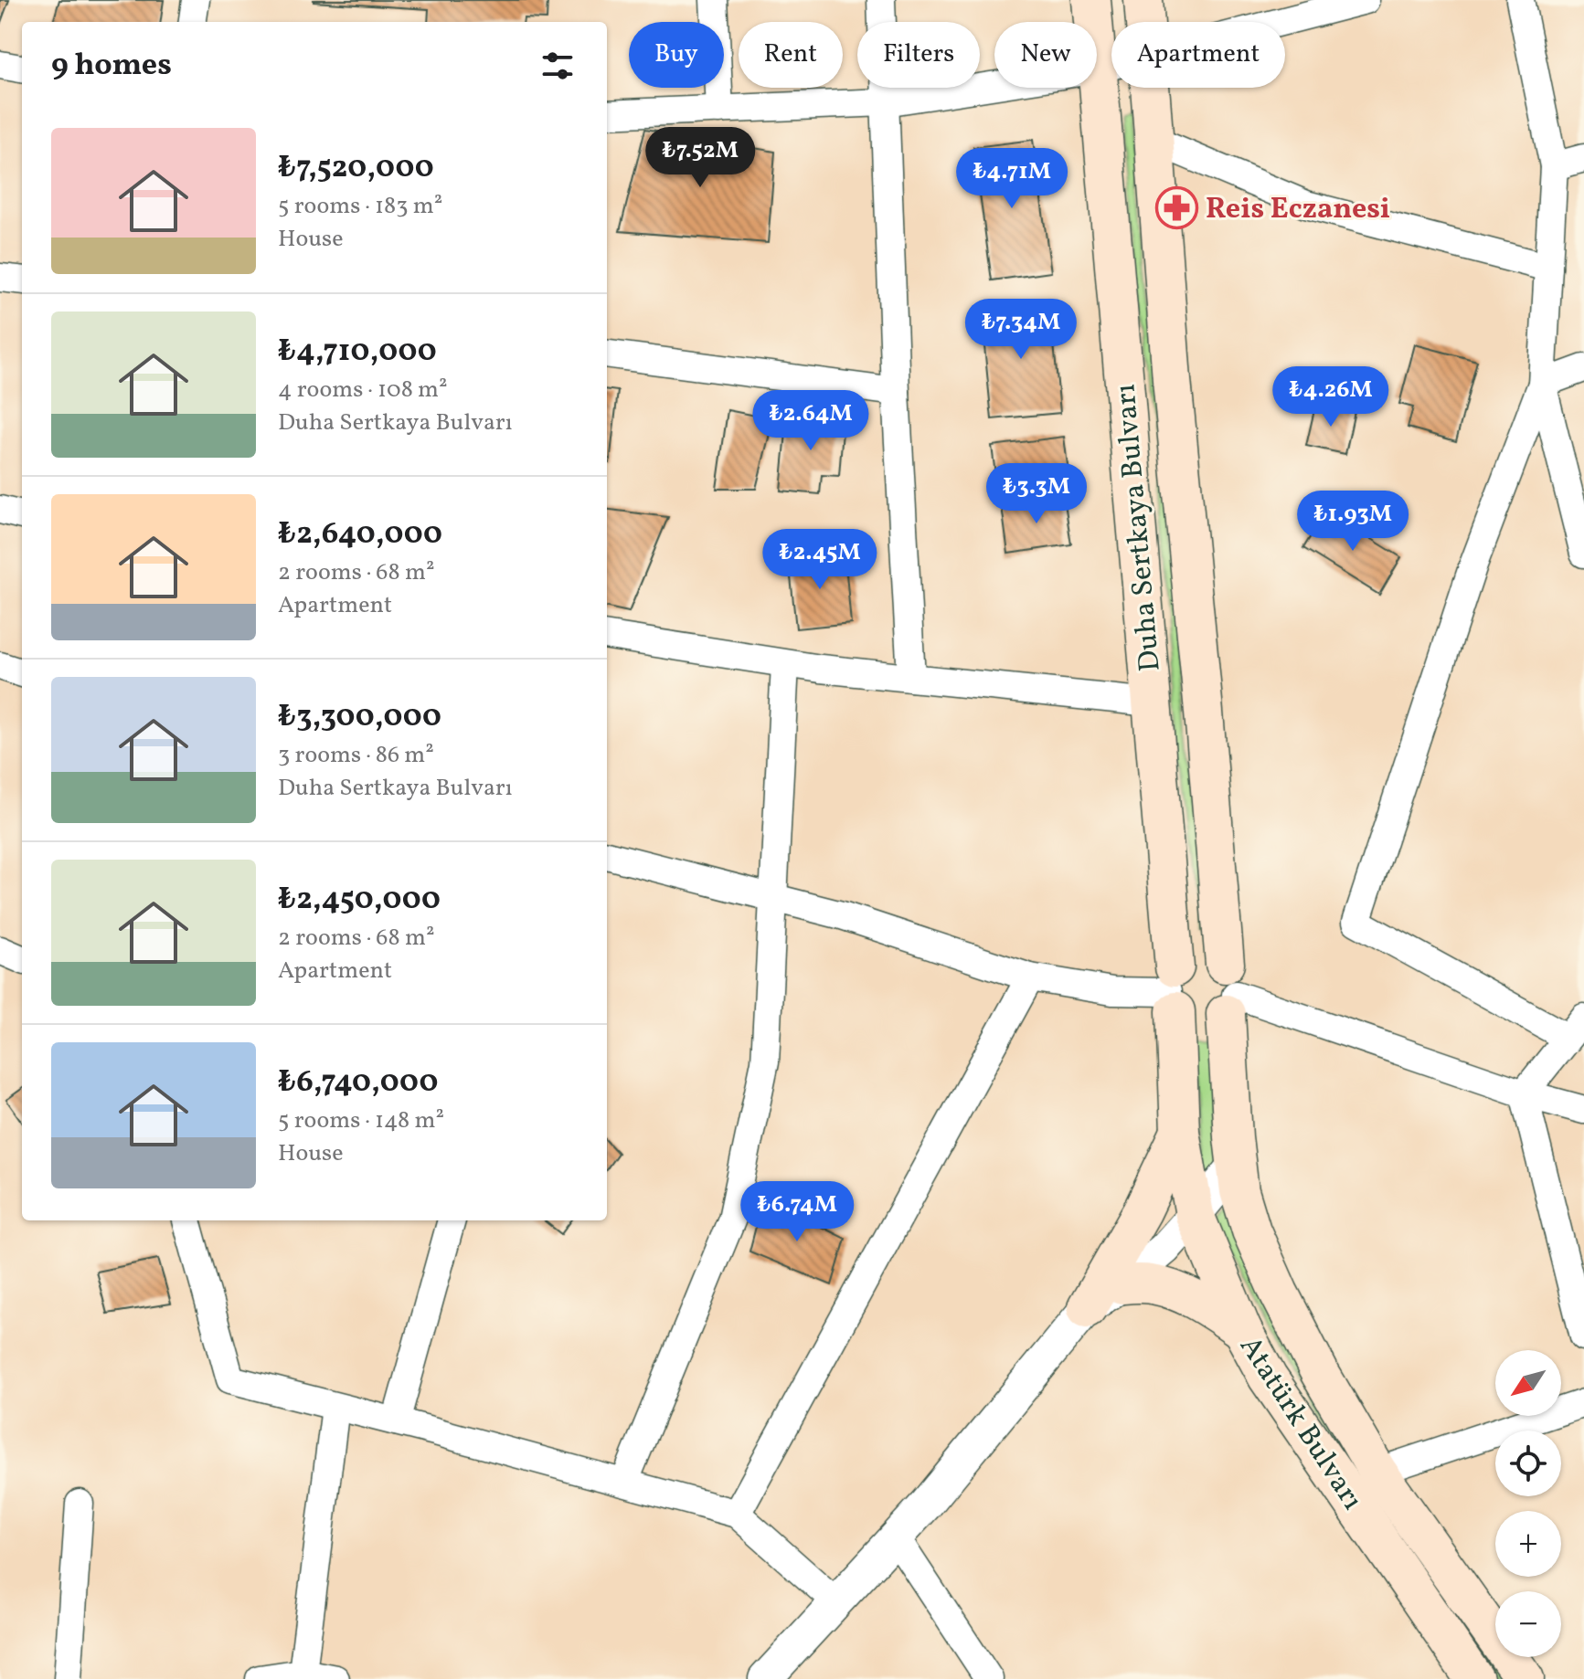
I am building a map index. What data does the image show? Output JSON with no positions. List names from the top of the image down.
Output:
{
  "streets": {
    "main road": ["Duha Sertkaya Bulvarı", "Atatürk Bulvarı"]
  },
  "crossings": [
    ["Duha Sertkaya Bulvarı", "Atatürk Bulvarı"]
  ],
  "places": {
    "pharmacy": ["Reis Eczanesi"]
  },
  "north": "bottom left",
  "page": {
    "chip": [
      "Buy",
      "Rent",
      "Filters",
      "New",
      "Apartment"
    ],
    "heading": "9 homes",
    "list": [
      {
        "name": "₺7,520,000",
        "note": "5 rooms · 183 m² · House"
      },
      {
        "name": "₺4,710,000",
        "note": "4 rooms · 108 m² · Duha Sertkaya Bulvarı"
      },
      {
        "name": "₺2,640,000",
        "note": "2 rooms · 68 m² · Apartment"
      },
      {
        "name": "₺3,300,000",
        "note": "3 rooms · 86 m² · Duha Sertkaya Bulvarı"
      },
      {
        "name": "₺2,450,000",
        "note": "2 rooms · 68 m² · Apartment"
      },
      {
        "name": "₺6,740,000",
        "note": "5 rooms · 148 m² · House"
      }
    ],
    "price": [
      "₺7.52M",
      "₺4.71M",
      "₺7.34M",
      "₺4.26M",
      "₺2.64M",
      "₺3.3M",
      "₺1.93M",
      "₺2.45M",
      "₺6.74M"
    ],
    "map_buttons": ["+", "−"]
  }
}
